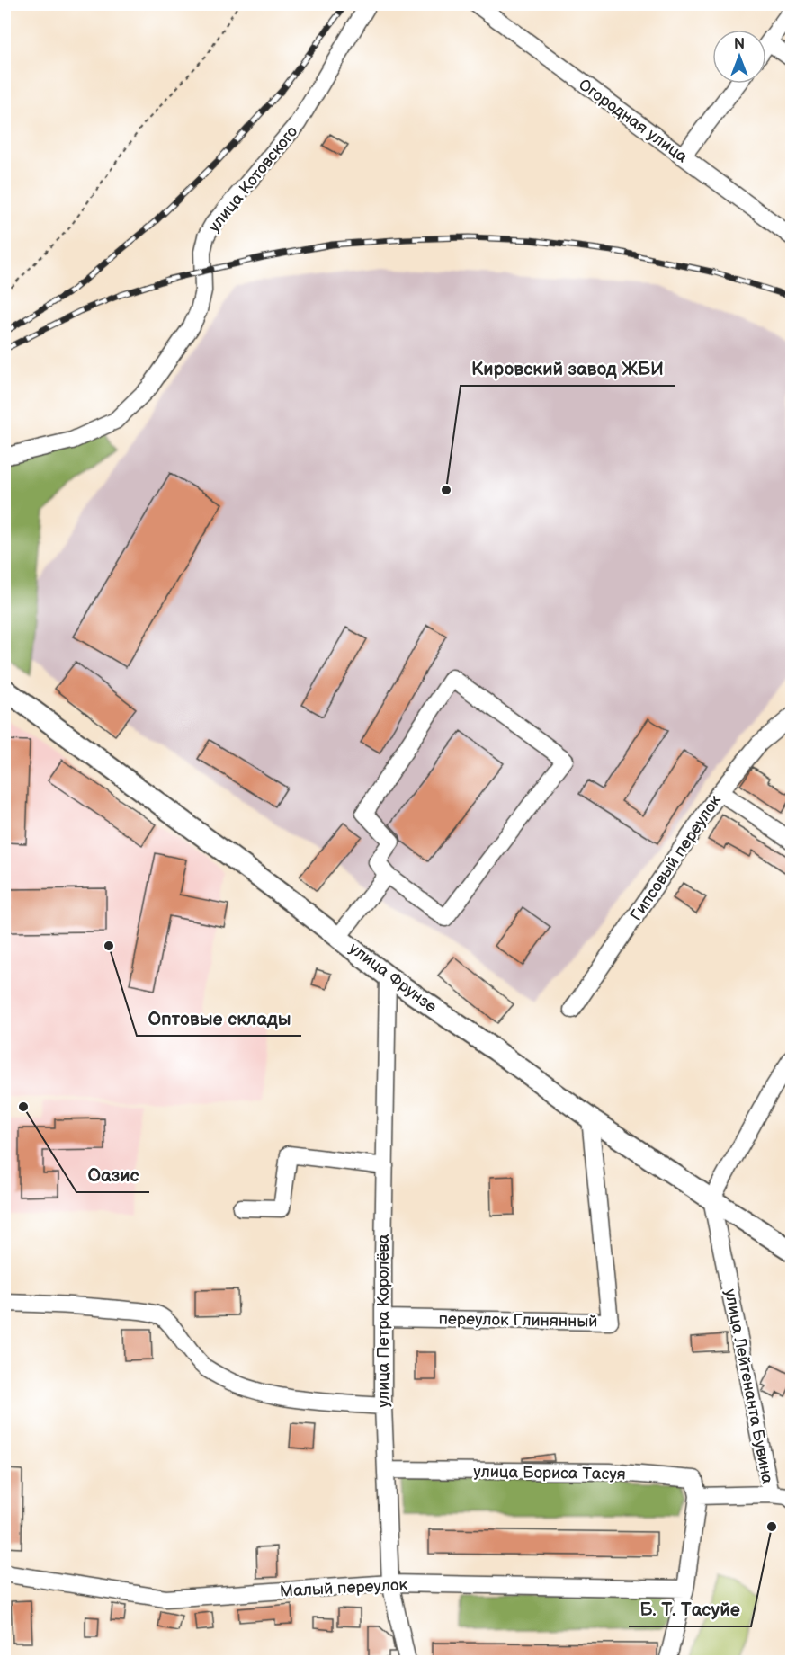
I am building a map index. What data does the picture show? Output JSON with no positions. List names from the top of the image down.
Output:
{
  "streets": {
    "main road": ["улица Фрунзе"],
    "street": [
      "Огородная улица",
      "улица Котовского",
      "Гипсовый переулок",
      "переулок Глинянный",
      "улица Петра Королёва",
      "улица Лейтенанта Бувина",
      "улица Бориса Тасуя",
      "Малый переулок"
    ]
  },
  "crossings": [
    ["улица Фрунзе", "переулок Глинянный"],
    ["улица Фрунзе", "улица Петра Королёва"],
    ["улица Фрунзе", "улица Лейтенанта Бувина"],
    ["переулок Глинянный", "улица Петра Королёва"],
    ["улица Петра Королёва", "улица Бориса Тасуя"],
    ["улица Петра Королёва", "Малый переулок"],
    ["улица Лейтенанта Бувина", "улица Бориса Тасуя"]
  ],
  "places": [
    "Кировский завод ЖБИ",
    "Оптовые склады",
    "Оазис",
    "Б. Т. Тасуйе"
  ],
  "north": "top"
}
